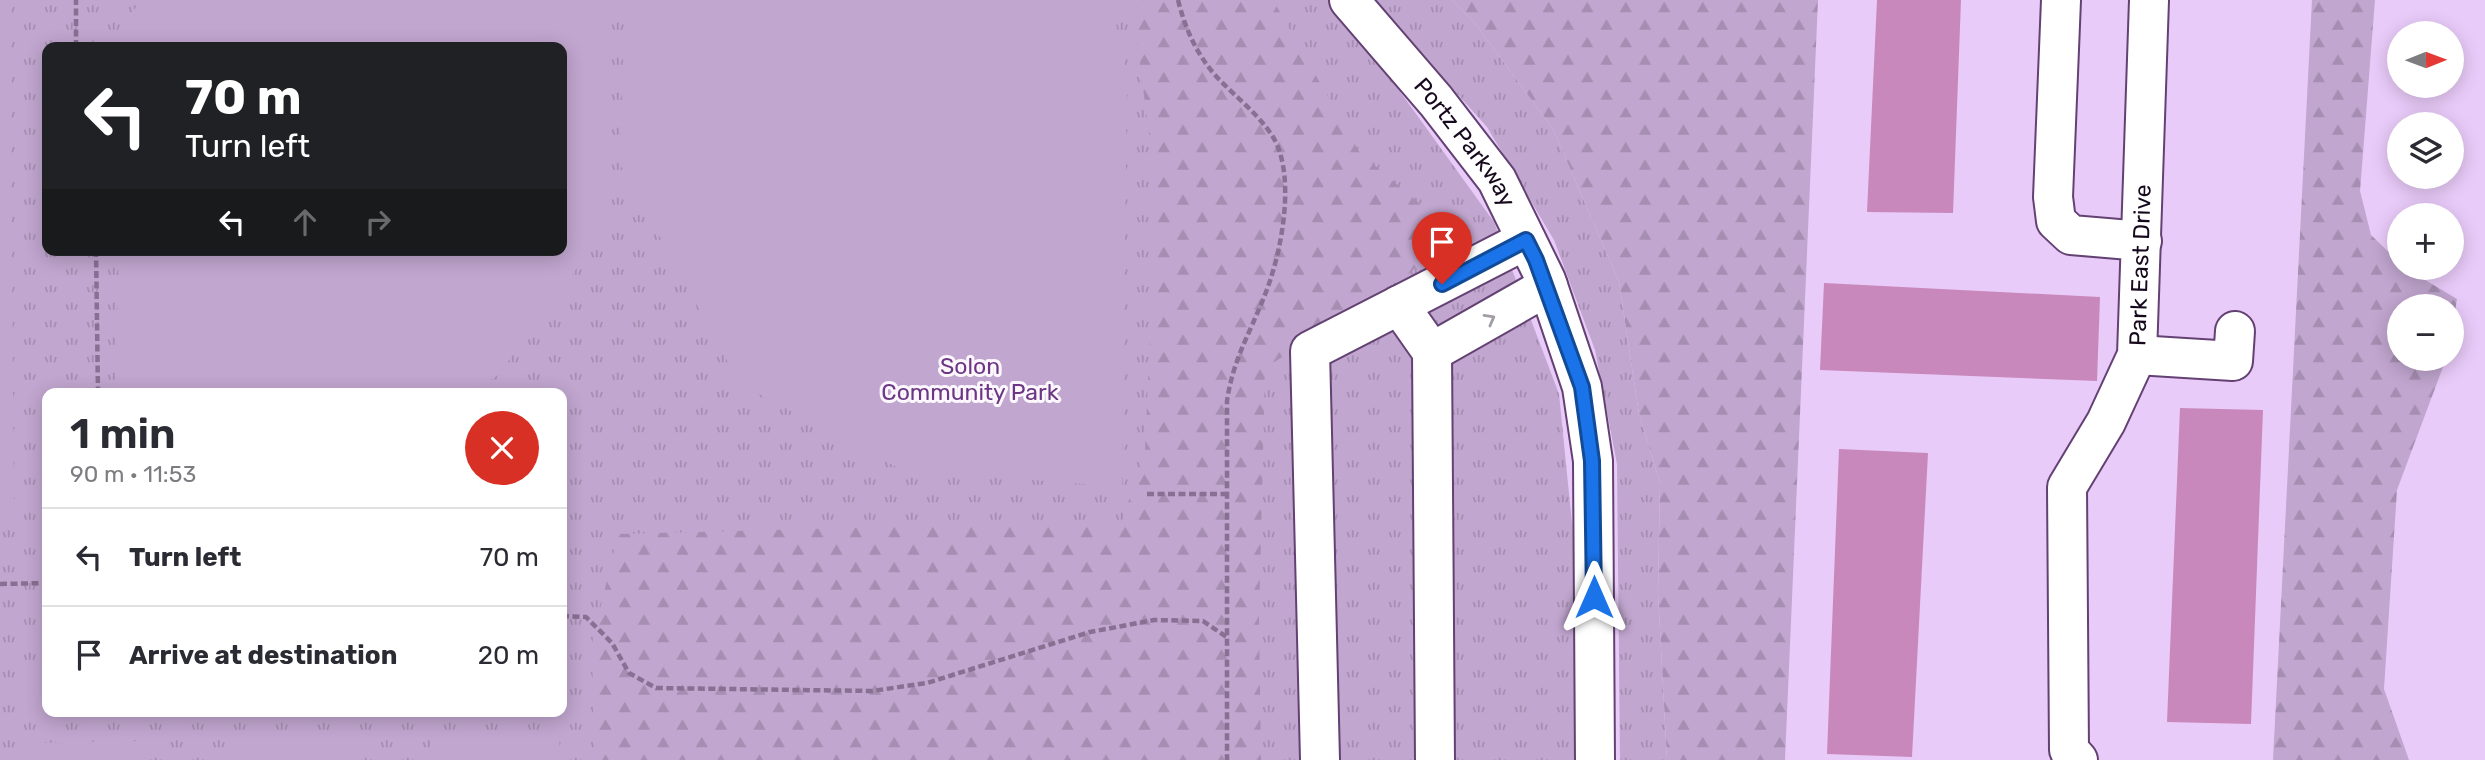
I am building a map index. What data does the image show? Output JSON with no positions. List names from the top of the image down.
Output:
{
  "streets": {
    "street": ["Portz Parkway", "Park East Drive"]
  },
  "parks": ["Solon Community Park"],
  "north": "right",
  "page": {
    "map_buttons": ["+", "−"],
    "turn": ["70 m", "Turn left"],
    "heading": ["1 min", "90 m · 11:53"],
    "list": [
      {
        "name": "Turn left",
        "value": "70 m"
      },
      {
        "name": "Arrive at destination",
        "value": "20 m"
      }
    ]
  }
}
